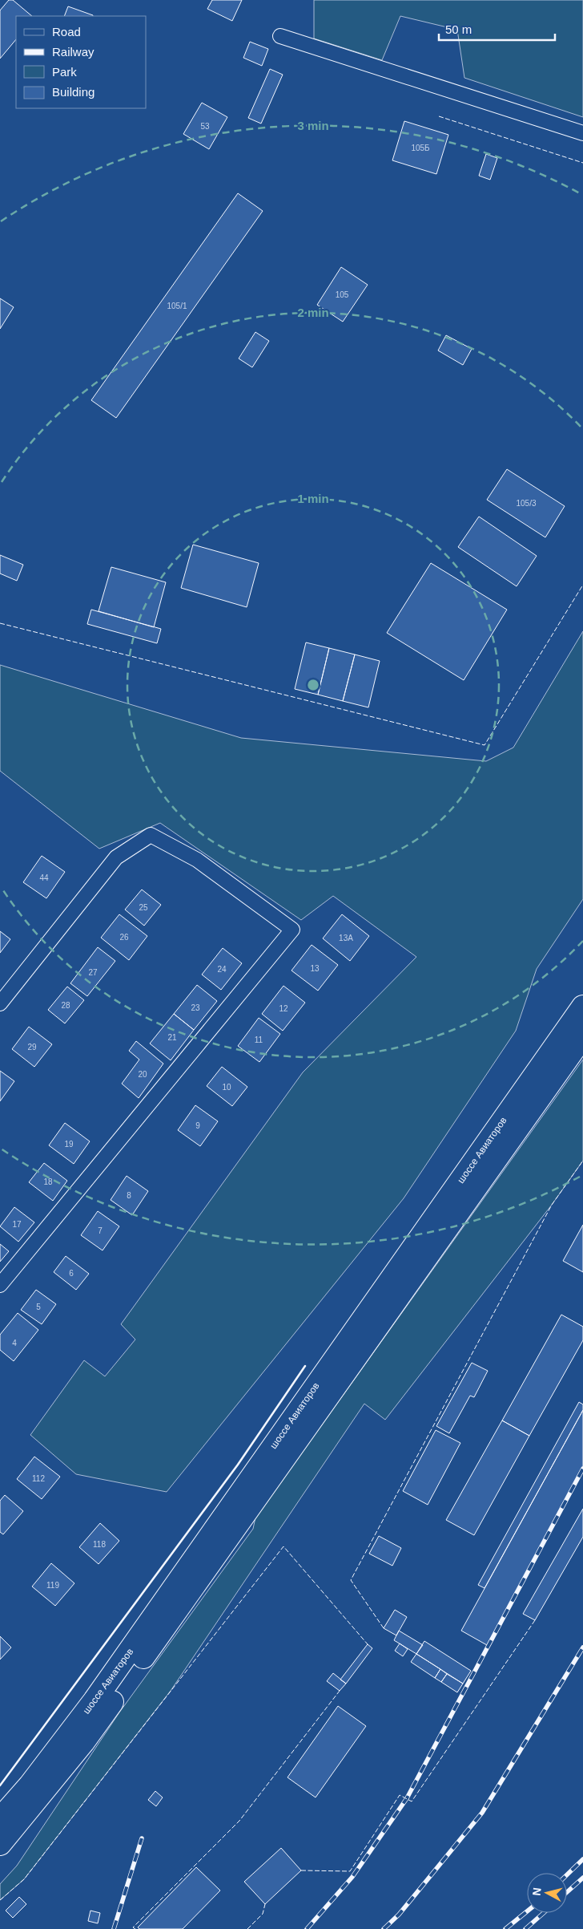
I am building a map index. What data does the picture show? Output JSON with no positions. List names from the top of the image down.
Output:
{
  "streets": {
    "main road": ["шоссе Авиаторов"]
  },
  "house_numbers": [
    "53",
    "105Б",
    "105",
    "105/1",
    "105/3",
    "44",
    "25",
    "26",
    "13А",
    "13",
    "24",
    "27",
    "28",
    "23",
    "12",
    "21",
    "11",
    "29",
    "20",
    "10",
    "9",
    "19",
    "18",
    "8",
    "17",
    "7",
    "6",
    "5",
    "4",
    "112",
    "118",
    "119"
  ],
  "legend": [
    "Road",
    "Railway",
    "Park",
    "Building"
  ],
  "scale_bar": "50 m",
  "north": "left",
  "rings": ["3 min", "2 min", "1 min"]
}
